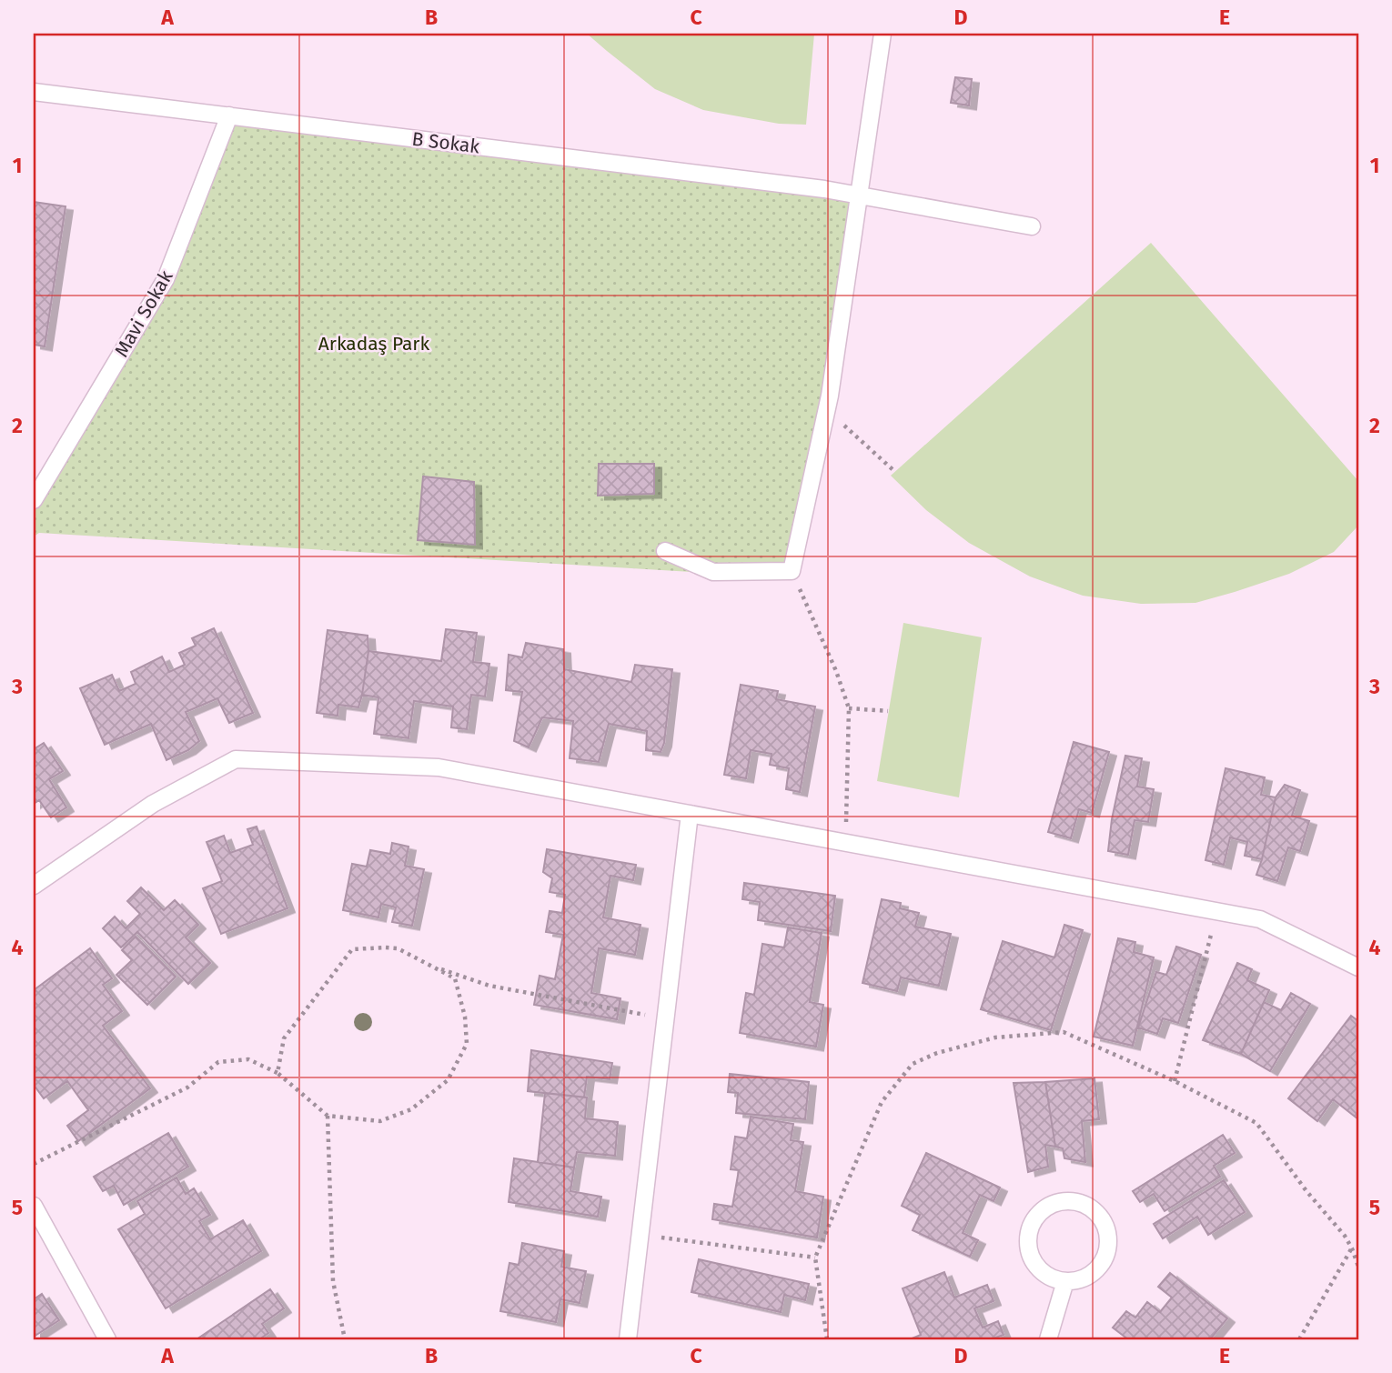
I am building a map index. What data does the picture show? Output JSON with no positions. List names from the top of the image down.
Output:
{
  "streets": {
    "lane": ["B Sokak", "Mavi Sokak"]
  },
  "crossings": [
    ["B Sokak", "Mavi Sokak"]
  ],
  "parks": ["Arkadaş Park"],
  "grid": {
    "columns": [
      "A",
      "B",
      "C",
      "D",
      "E"
    ],
    "rows": [
      "1",
      "2",
      "3",
      "4",
      "5"
    ]
  }
}
